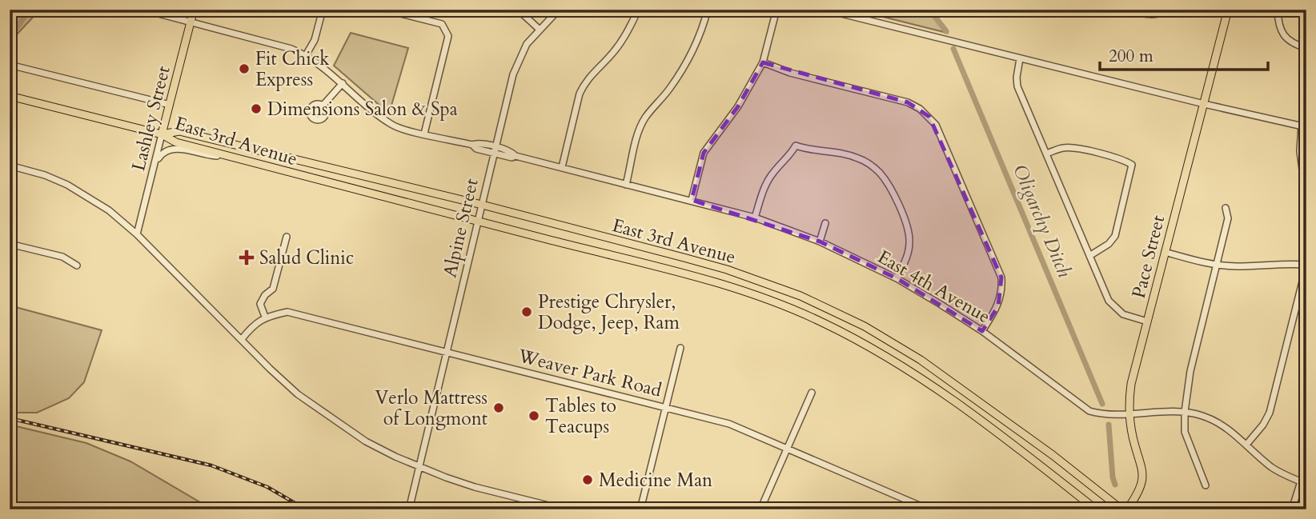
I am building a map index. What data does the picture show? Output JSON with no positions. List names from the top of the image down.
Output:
{
  "streets": {
    "main road": ["Lashley Street", "East 3rd Avenue", "Pace Street"],
    "street": ["Alpine Street", "East 4th Avenue", "Weaver Park Road"]
  },
  "crossings": [
    ["Lashley Street", "East 3rd Avenue"],
    ["Lashley Street", "East 4th Avenue"],
    ["East 3rd Avenue", "Alpine Street"],
    ["Alpine Street", "East 4th Avenue"],
    ["Alpine Street", "Weaver Park Road"],
    ["Pace Street", "East 4th Avenue"]
  ],
  "water": ["Oligarchy Ditch"],
  "places": {
    "other": [
      "Fit Chick Express",
      "Dimensions Salon & Spa",
      "Prestige Chrysler, Dodge, Jeep, Ram",
      "Verlo Mattress of Longmont",
      "Tables to Teacups",
      "Medicine Man"
    ],
    "health": ["Salud Clinic"]
  },
  "scale_bar": "200 m"
}
